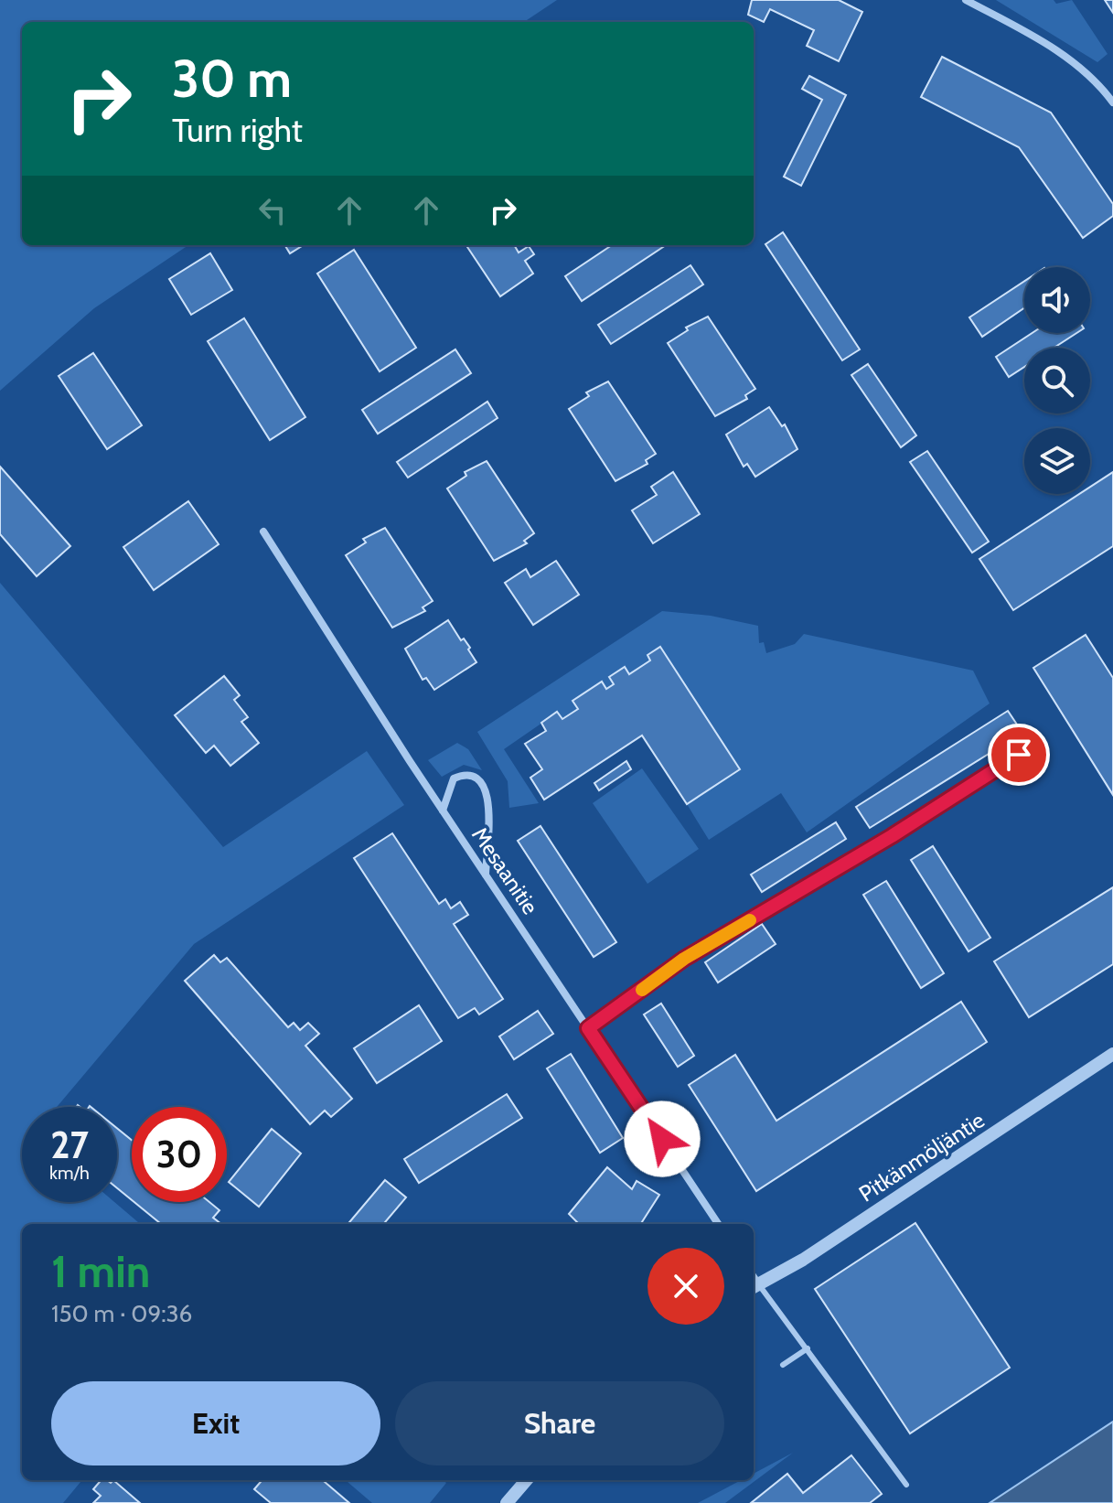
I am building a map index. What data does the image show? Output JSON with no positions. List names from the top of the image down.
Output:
{
  "streets": {
    "street": ["Mesaanitie", "Pitkänmöljäntie"]
  },
  "page": {
    "turn": ["30 m", "Turn right"],
    "speed": "27 km/h",
    "limit": "30",
    "heading": ["1 min", "150 m · 09:36"],
    "buttons": ["Exit", "Share"]
  }
}
